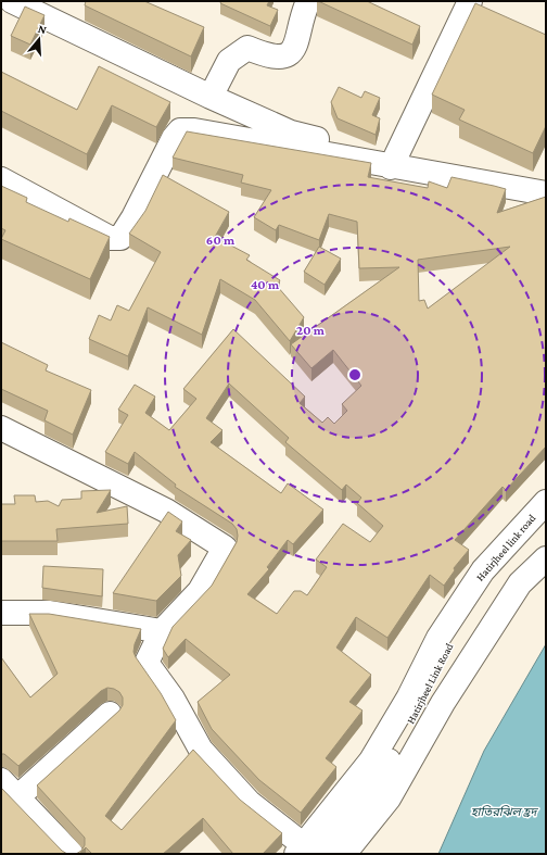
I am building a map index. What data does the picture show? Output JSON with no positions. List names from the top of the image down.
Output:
{
  "streets": {
    "street": ["Hatirjheel link road", "Hatirjheel Link Road"]
  },
  "crossings": [
    ["Hatirjheel link road", "Hatirjheel Link Road"]
  ],
  "water": ["হাতিরঝিল হ্রদ"],
  "north": "top",
  "rings": ["60 m", "40 m", "20 m"]
}
